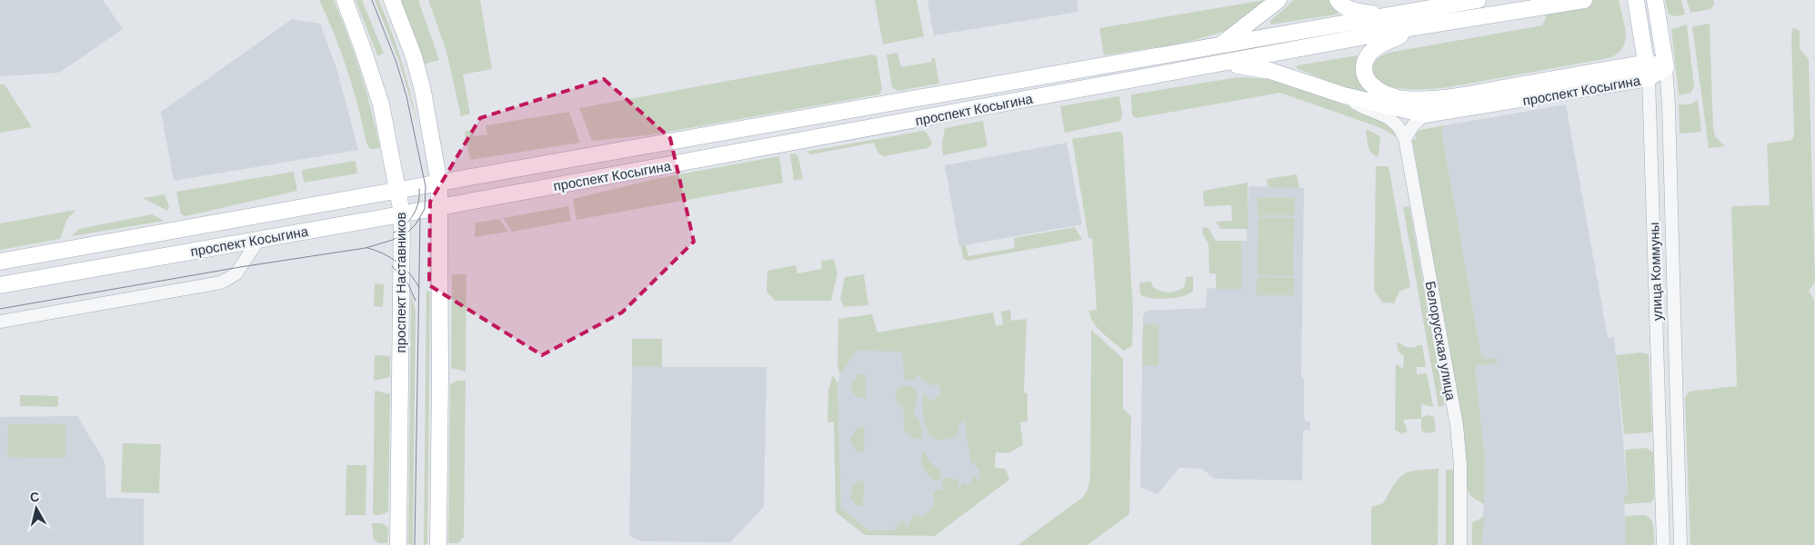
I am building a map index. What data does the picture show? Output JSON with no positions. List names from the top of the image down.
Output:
{
  "streets": {
    "main road": ["проспект Косыгина", "улица Коммуны", "проспект Наставников"],
    "street": ["Белорусская улица"]
  },
  "crossings": [
    ["проспект Косыгина", "улица Коммуны"],
    ["проспект Косыгина", "проспект Наставников"],
    ["проспект Косыгина", "Белорусская улица"]
  ],
  "north": "top"
}
